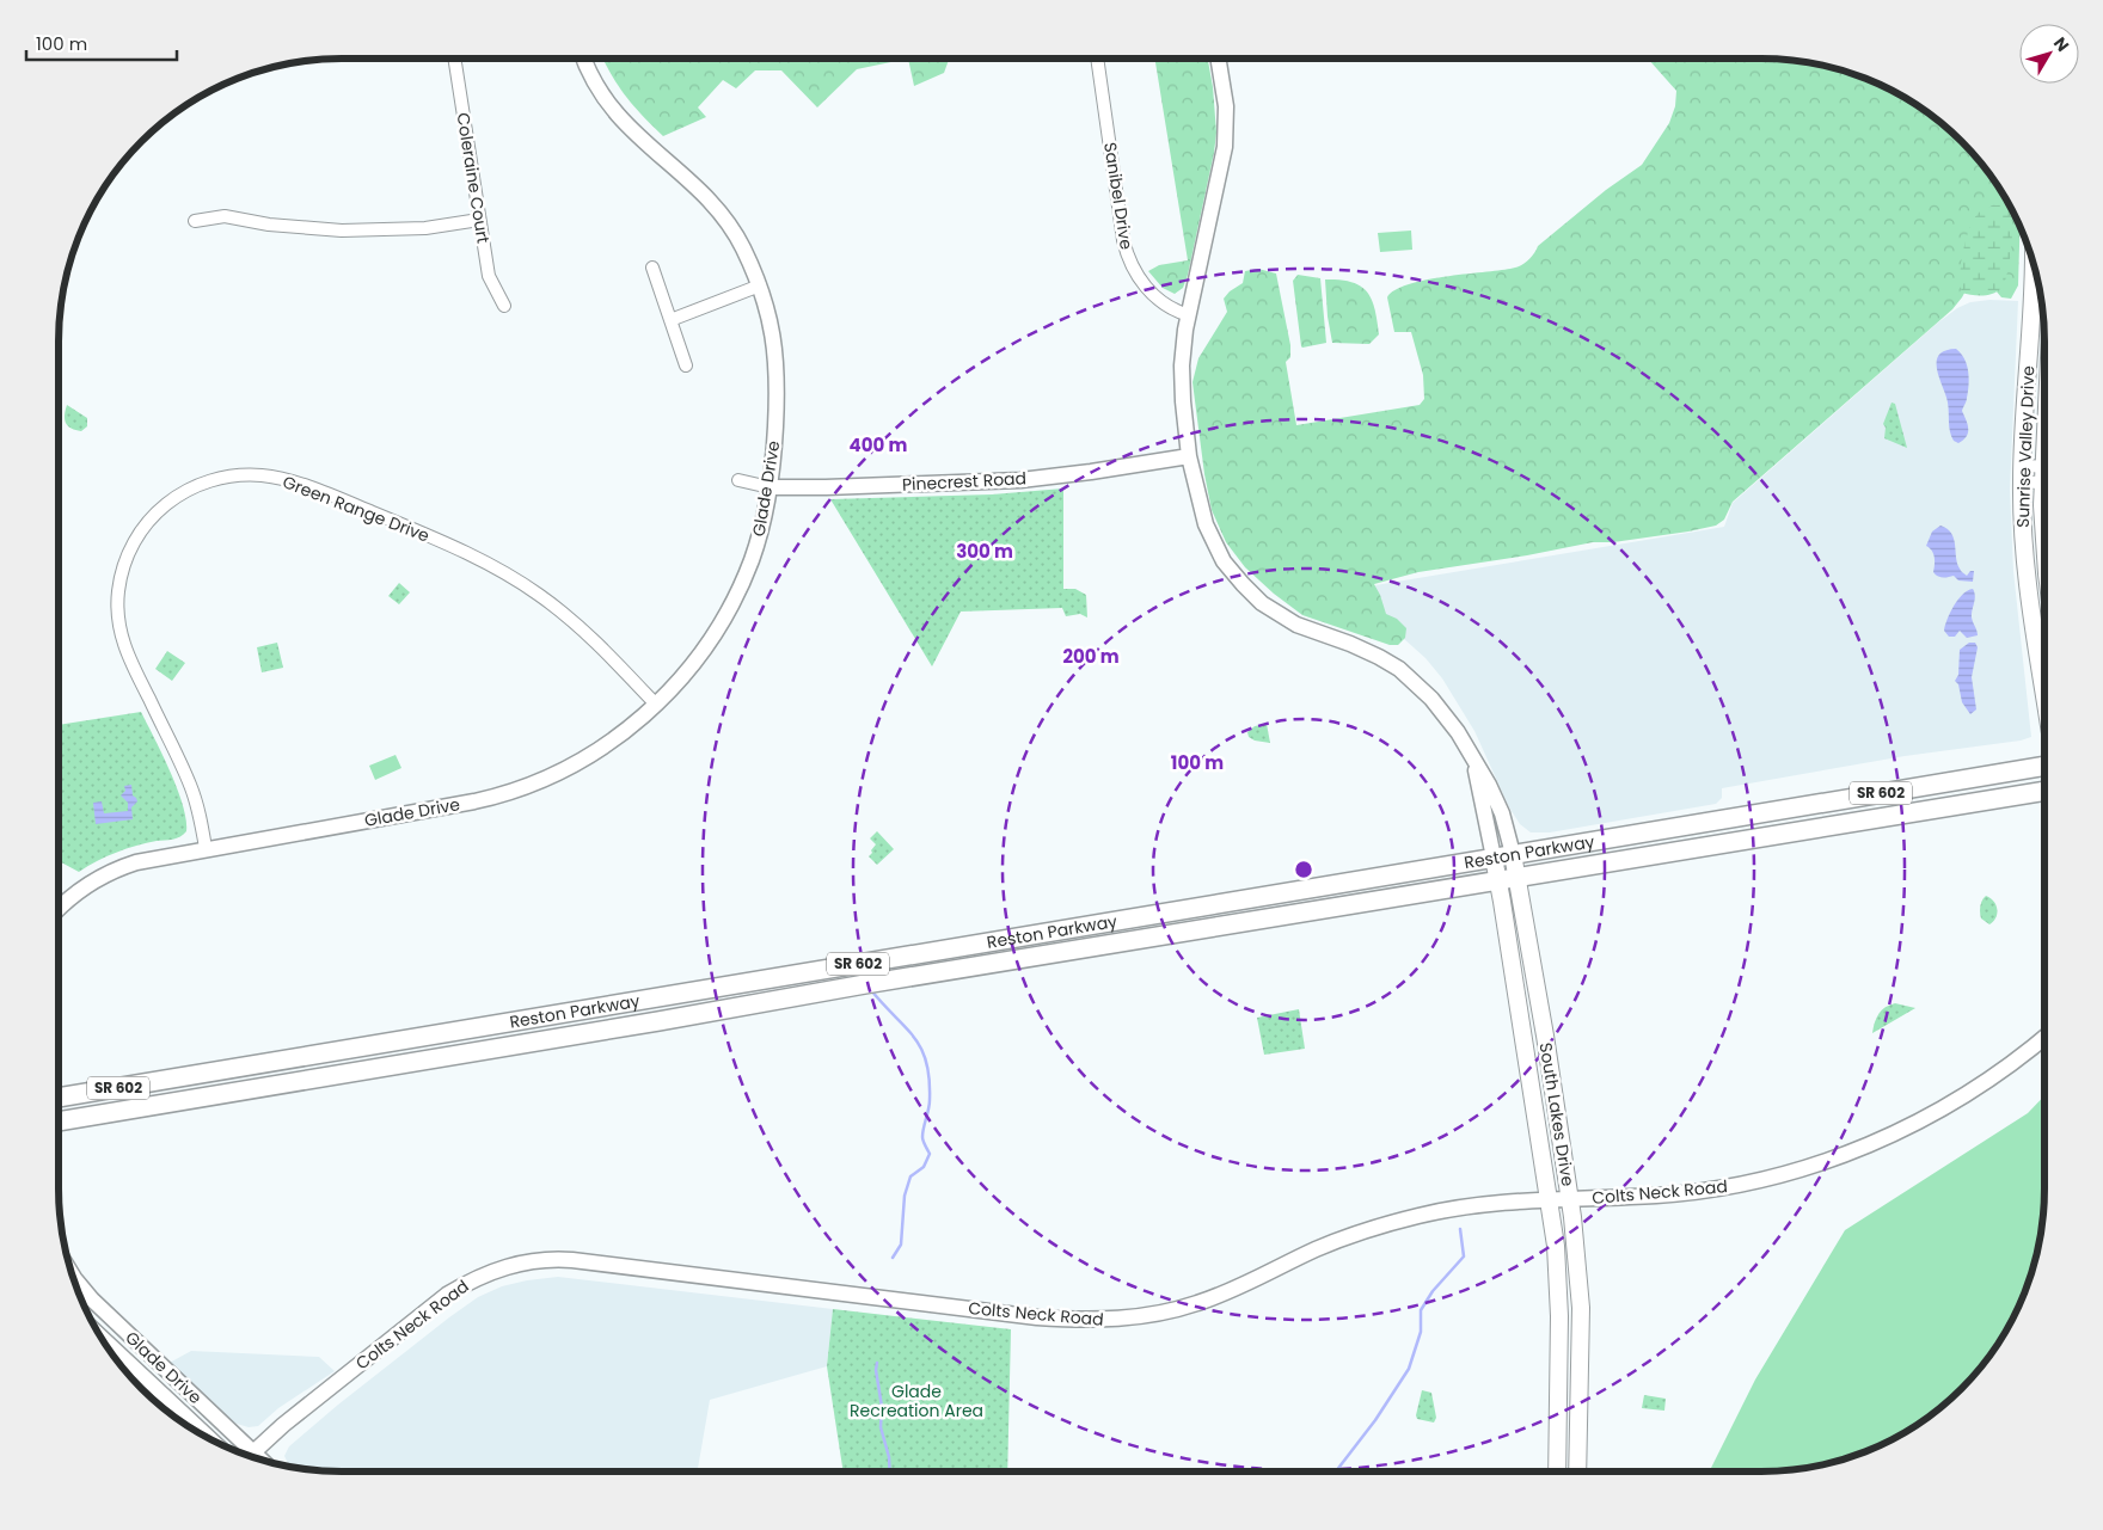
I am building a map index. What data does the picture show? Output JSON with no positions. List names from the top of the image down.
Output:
{
  "streets": {
    "main road": [
      "Sunrise Valley Drive",
      "SR 602",
      "Reston Parkway",
      "South Lakes Drive"
    ],
    "street": [
      "Coleraine Court",
      "Sanibel Drive",
      "Pinecrest Road",
      "Glade Drive",
      "Green Range Drive",
      "Colts Neck Road"
    ]
  },
  "crossings": [
    ["Sanibel Drive", "South Lakes Drive"],
    ["Pinecrest Road", "Glade Drive"],
    ["Pinecrest Road", "South Lakes Drive"],
    ["Glade Drive", "Green Range Drive"],
    ["Glade Drive", "Colts Neck Road"],
    ["Reston Parkway", "South Lakes Drive"],
    ["South Lakes Drive", "Colts Neck Road"]
  ],
  "parks": ["Glade Recreation Area"],
  "scale_bar": "100 m",
  "north": "top right",
  "rings": [
    "400 m",
    "300 m",
    "200 m",
    "100 m"
  ]
}
